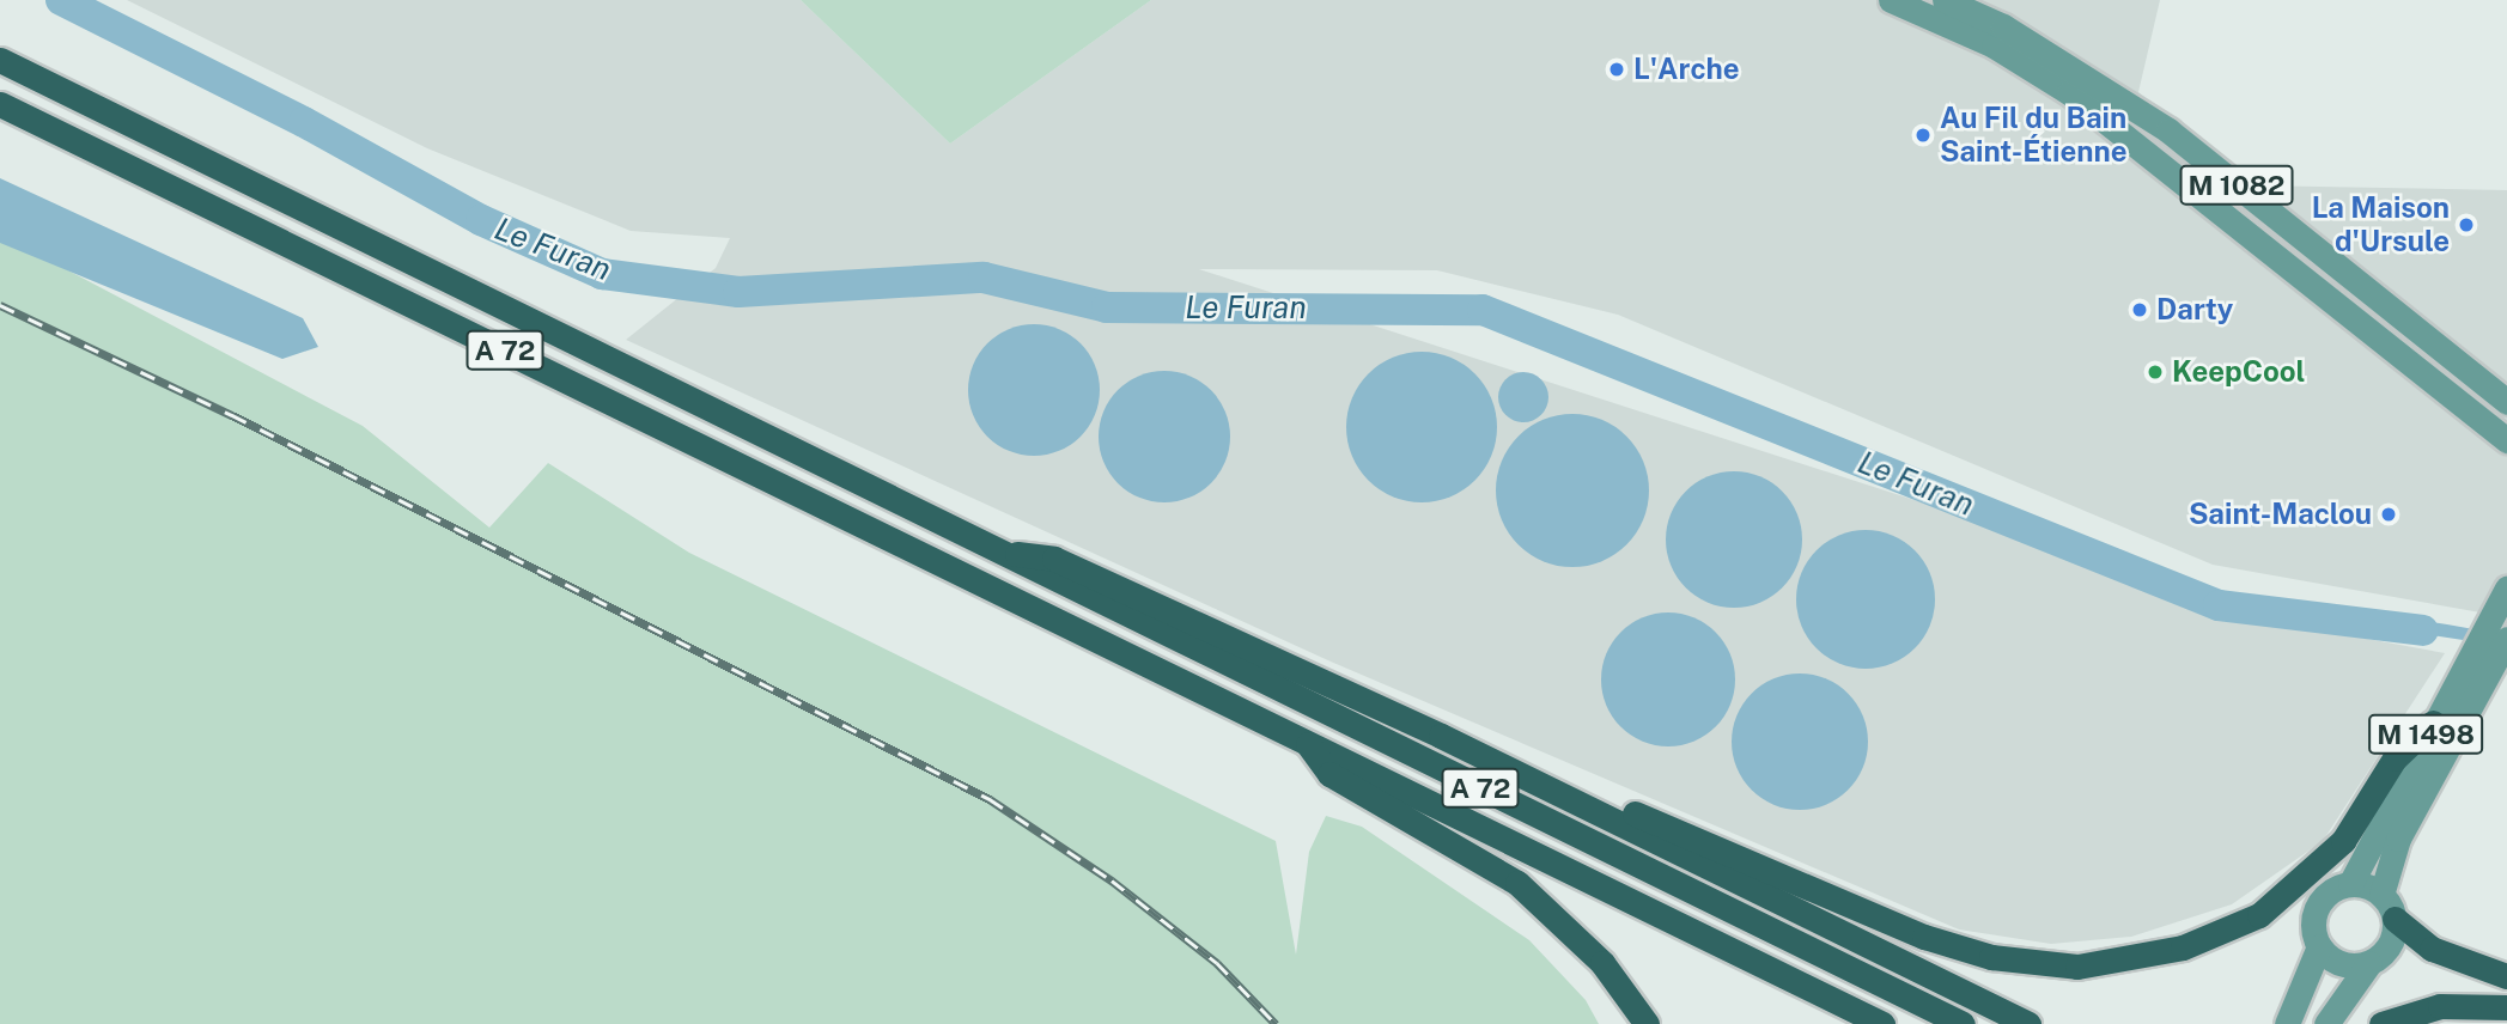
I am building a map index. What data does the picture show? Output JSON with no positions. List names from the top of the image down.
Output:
{
  "streets": {
    "highway": ["A 72"],
    "main road": ["M 1082", "M 1498"]
  },
  "water": ["Le Furan"],
  "places": [
    "L'Arche",
    "Au Fil du Bain Saint-Étienne",
    "La Maison d'Ursule",
    "Darty",
    "KeepCool",
    "Saint-Maclou"
  ]
}
